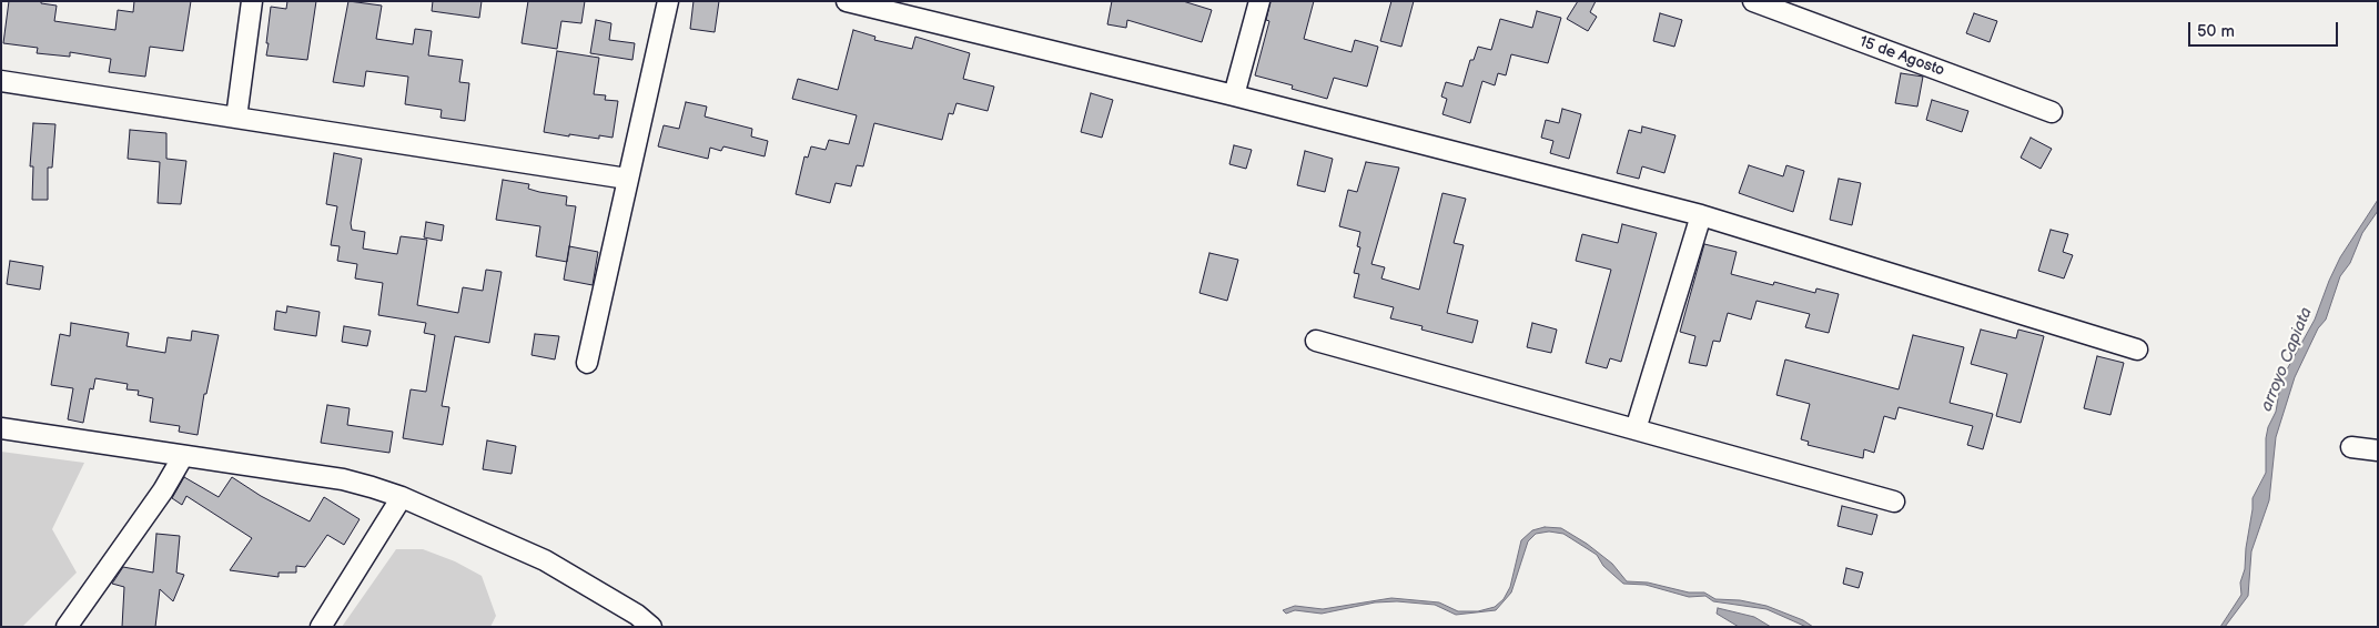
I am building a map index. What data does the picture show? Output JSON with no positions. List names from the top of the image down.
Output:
{
  "streets": {
    "street": ["15 de Agosto"]
  },
  "water": ["arroyo Capiata"],
  "scale_bar": "50 m"
}
